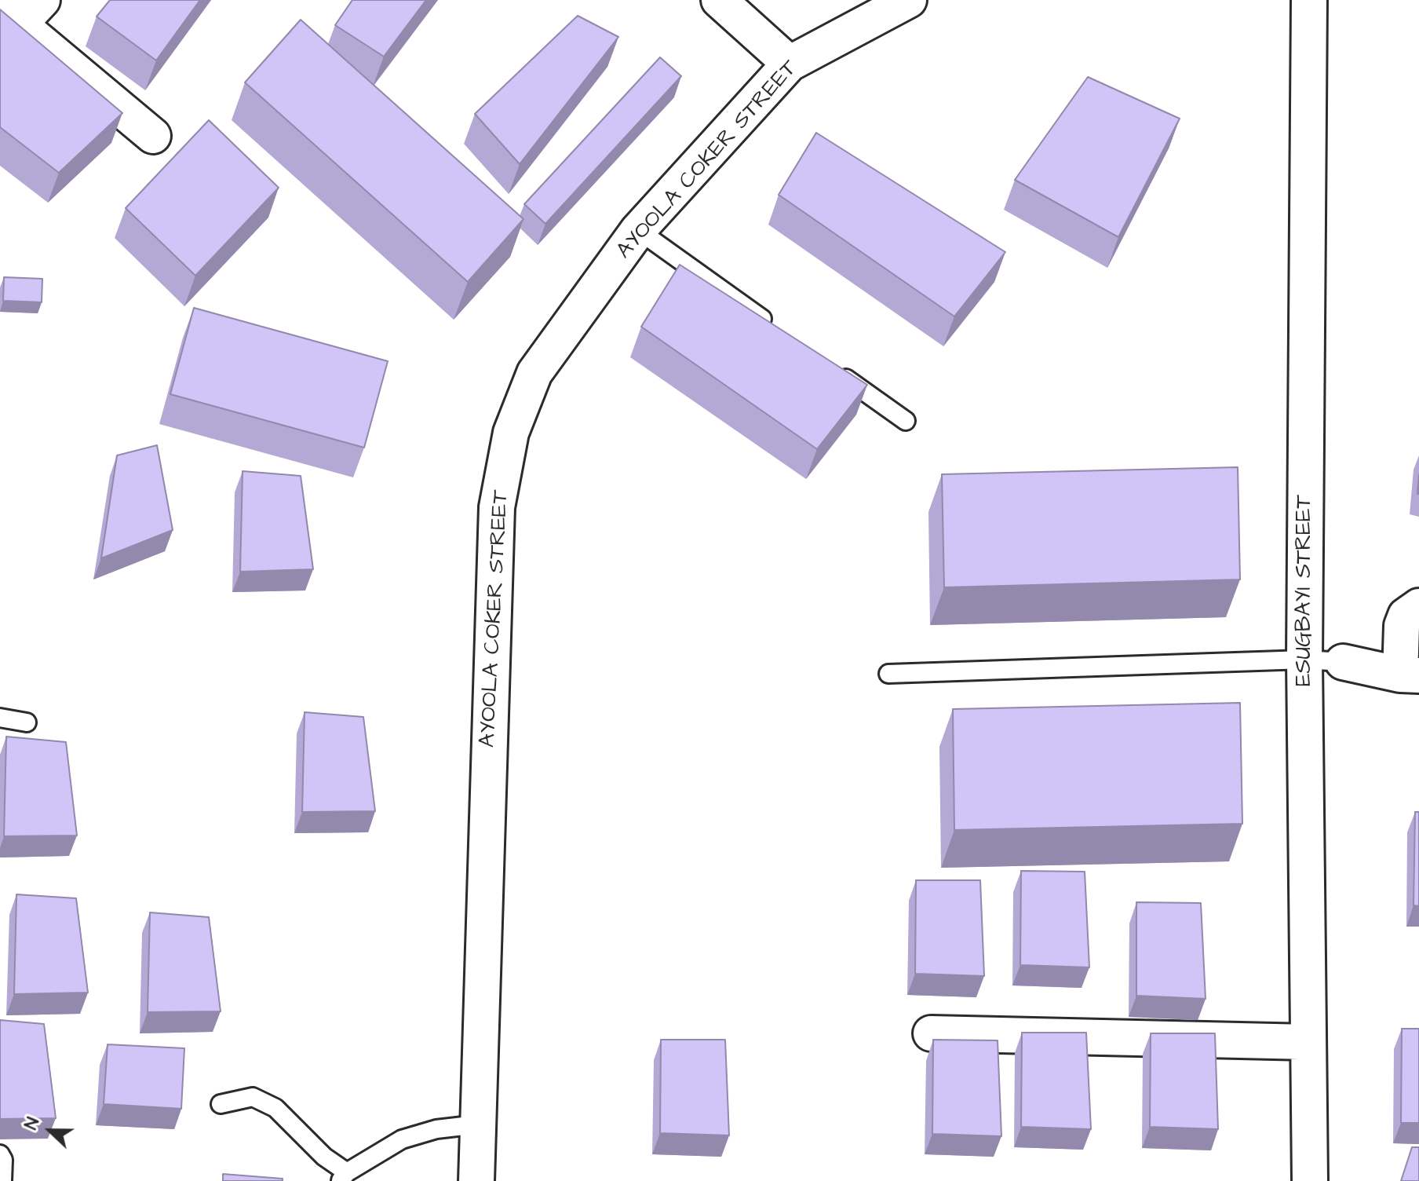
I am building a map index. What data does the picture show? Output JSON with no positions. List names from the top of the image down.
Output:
{
  "streets": {
    "street": ["AYOOLA COKER STREET", "ESUGBAYI STREET"]
  },
  "north": "left"
}
